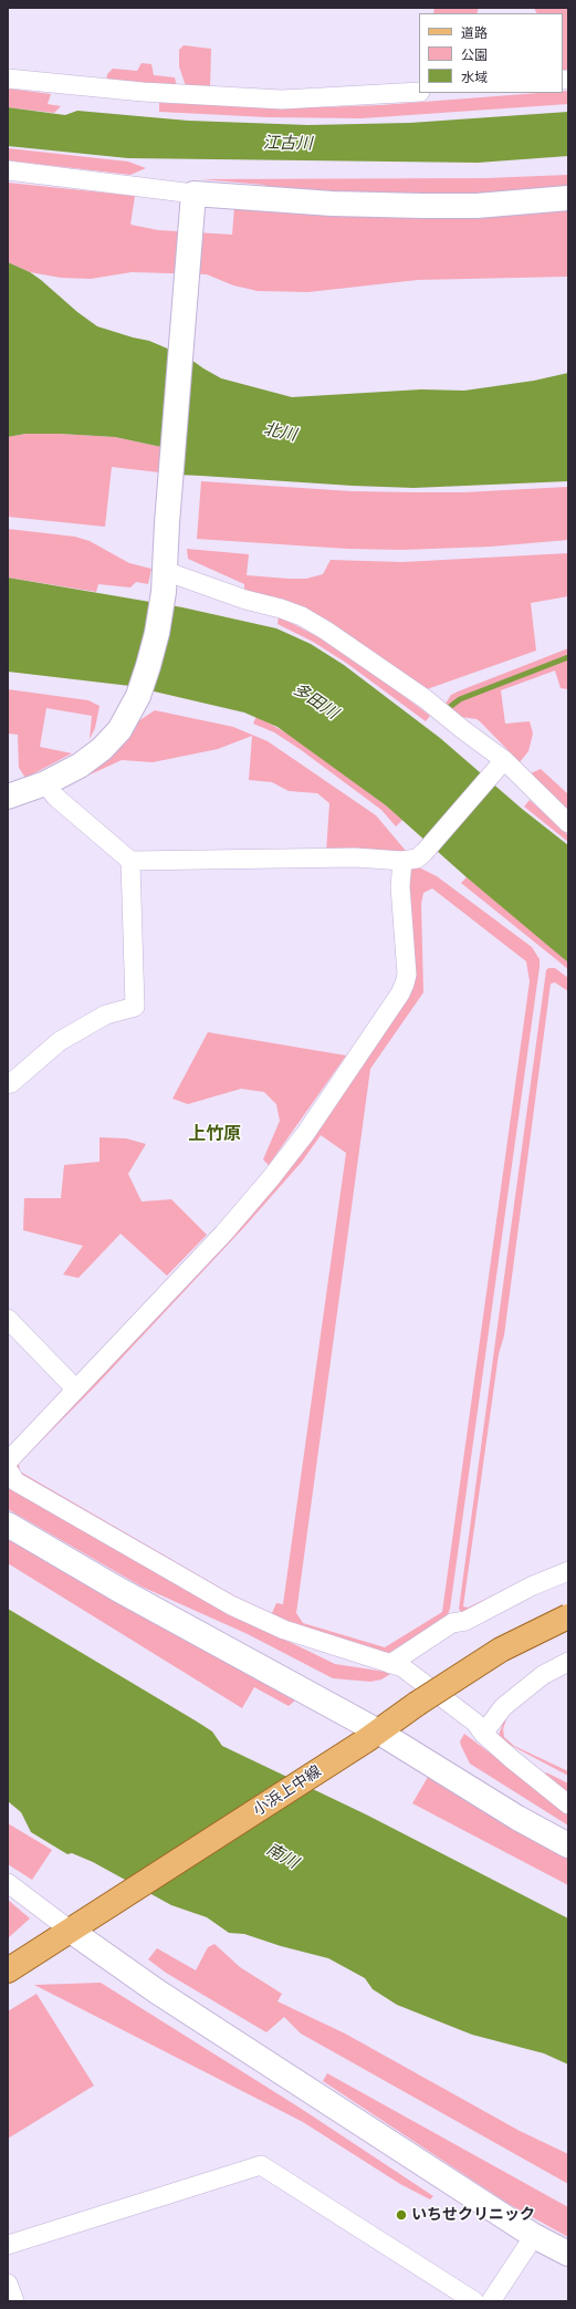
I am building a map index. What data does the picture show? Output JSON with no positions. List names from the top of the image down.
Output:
{
  "streets": {
    "main road": ["小浜上中線"]
  },
  "districts": ["上竹原"],
  "water": [
    "江古川",
    "北川",
    "多田川",
    "南川"
  ],
  "places": ["いちせクリニック"],
  "legend": ["道路", "公園", "水域"]
}
